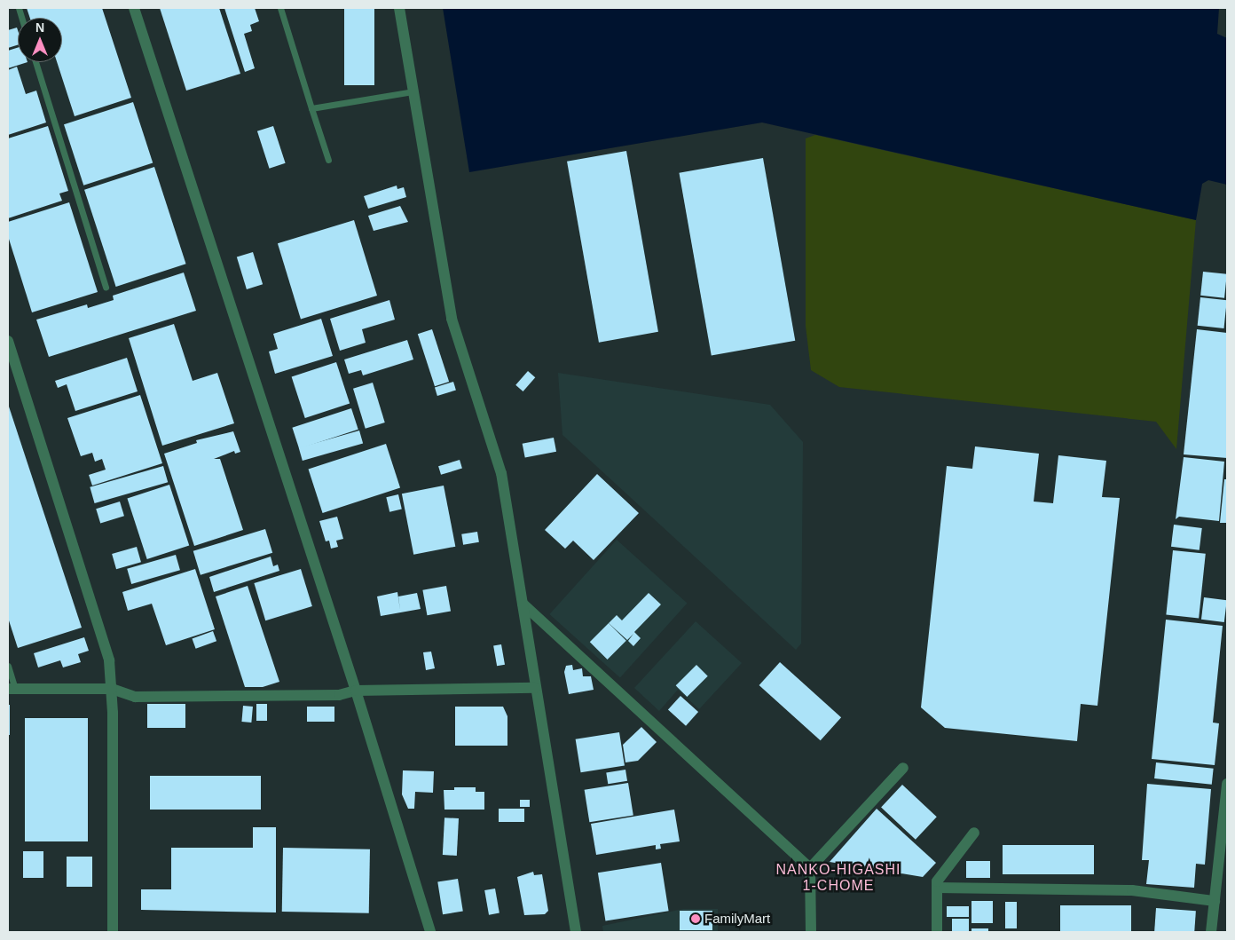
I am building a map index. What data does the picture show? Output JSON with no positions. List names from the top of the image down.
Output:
{
  "districts": ["NANKO-HIGASHI 1-CHOME"],
  "places": ["FamilyMart"],
  "north": "top"
}
